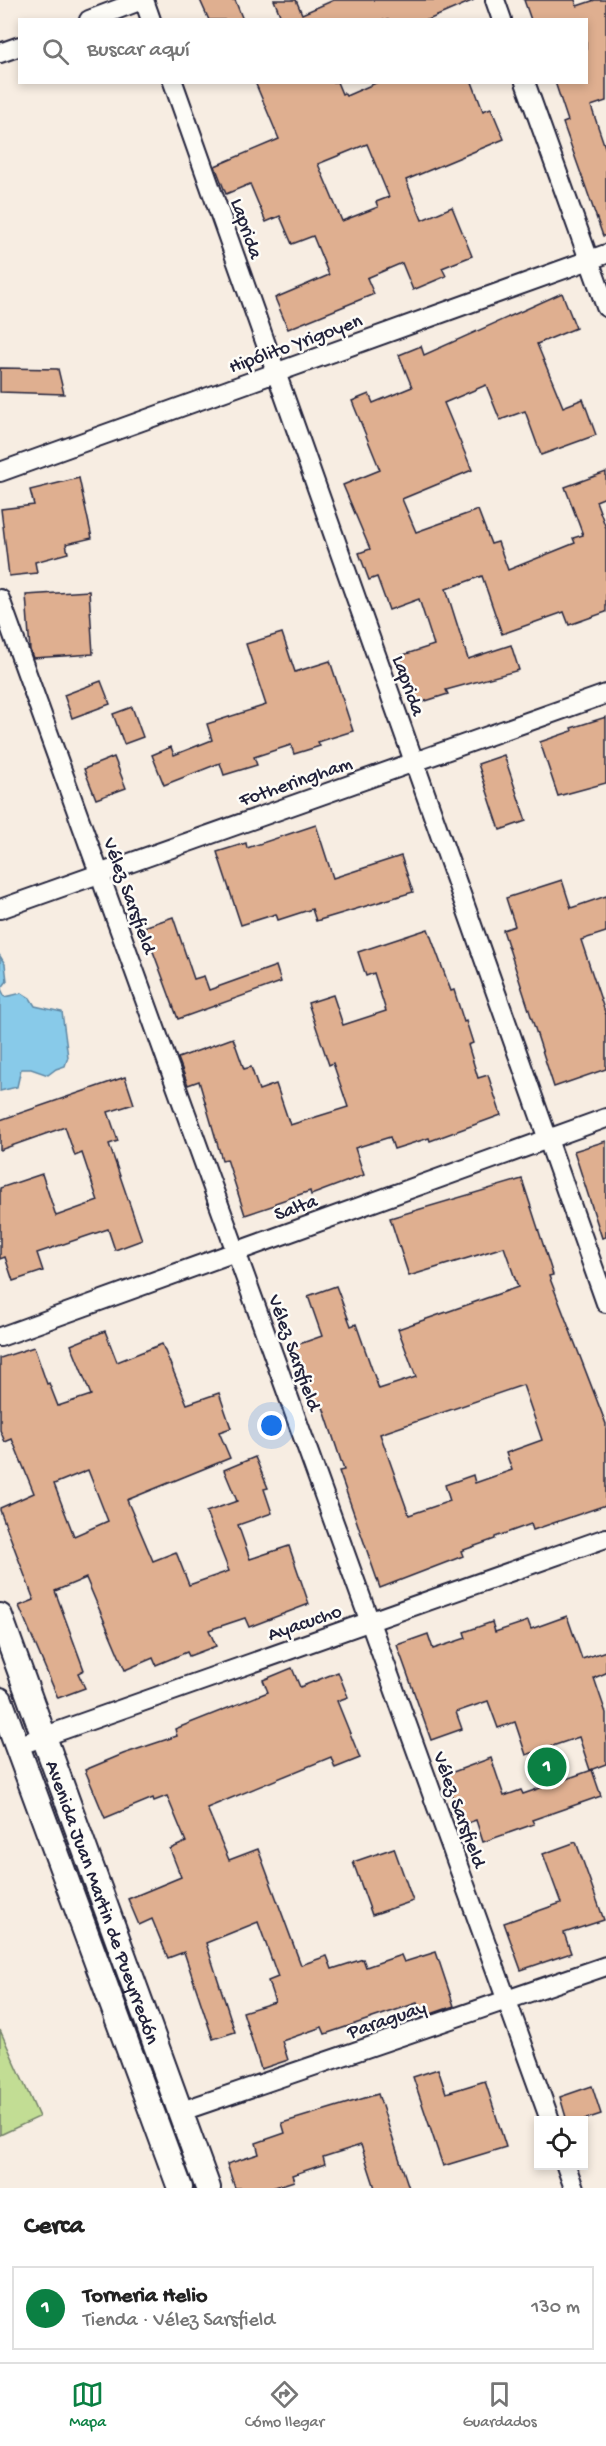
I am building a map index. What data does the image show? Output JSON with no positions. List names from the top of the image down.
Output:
{
  "streets": {
    "main road": ["Avenida Juan Martin de Pueyrredón"],
    "street": [
      "Laprida",
      "Hipólito Yrigoyen",
      "Fotheringham",
      "Vélez Sarsfield",
      "Salta",
      "Ayacucho",
      "Paraguay"
    ]
  },
  "crossings": [
    ["Laprida", "Hipólito Yrigoyen"],
    ["Laprida", "Fotheringham"],
    ["Laprida", "Salta"],
    ["Fotheringham", "Vélez Sarsfield"],
    ["Vélez Sarsfield", "Salta"],
    ["Vélez Sarsfield", "Ayacucho"],
    ["Vélez Sarsfield", "Paraguay"],
    ["Ayacucho", "Avenida Juan Martin de Pueyrredón"],
    ["Avenida Juan Martin de Pueyrredón", "Paraguay"]
  ],
  "page": {
    "search": "Buscar aquí",
    "pins": "1",
    "heading": "Cerca",
    "list": [
      {
        "mark": "1",
        "name": "Torneria Helio",
        "note": "Tienda · Vélez Sarsfield",
        "value": "130 m"
      }
    ],
    "nav": ["Mapa", "Cómo llegar", "Guardados"]
  }
}
